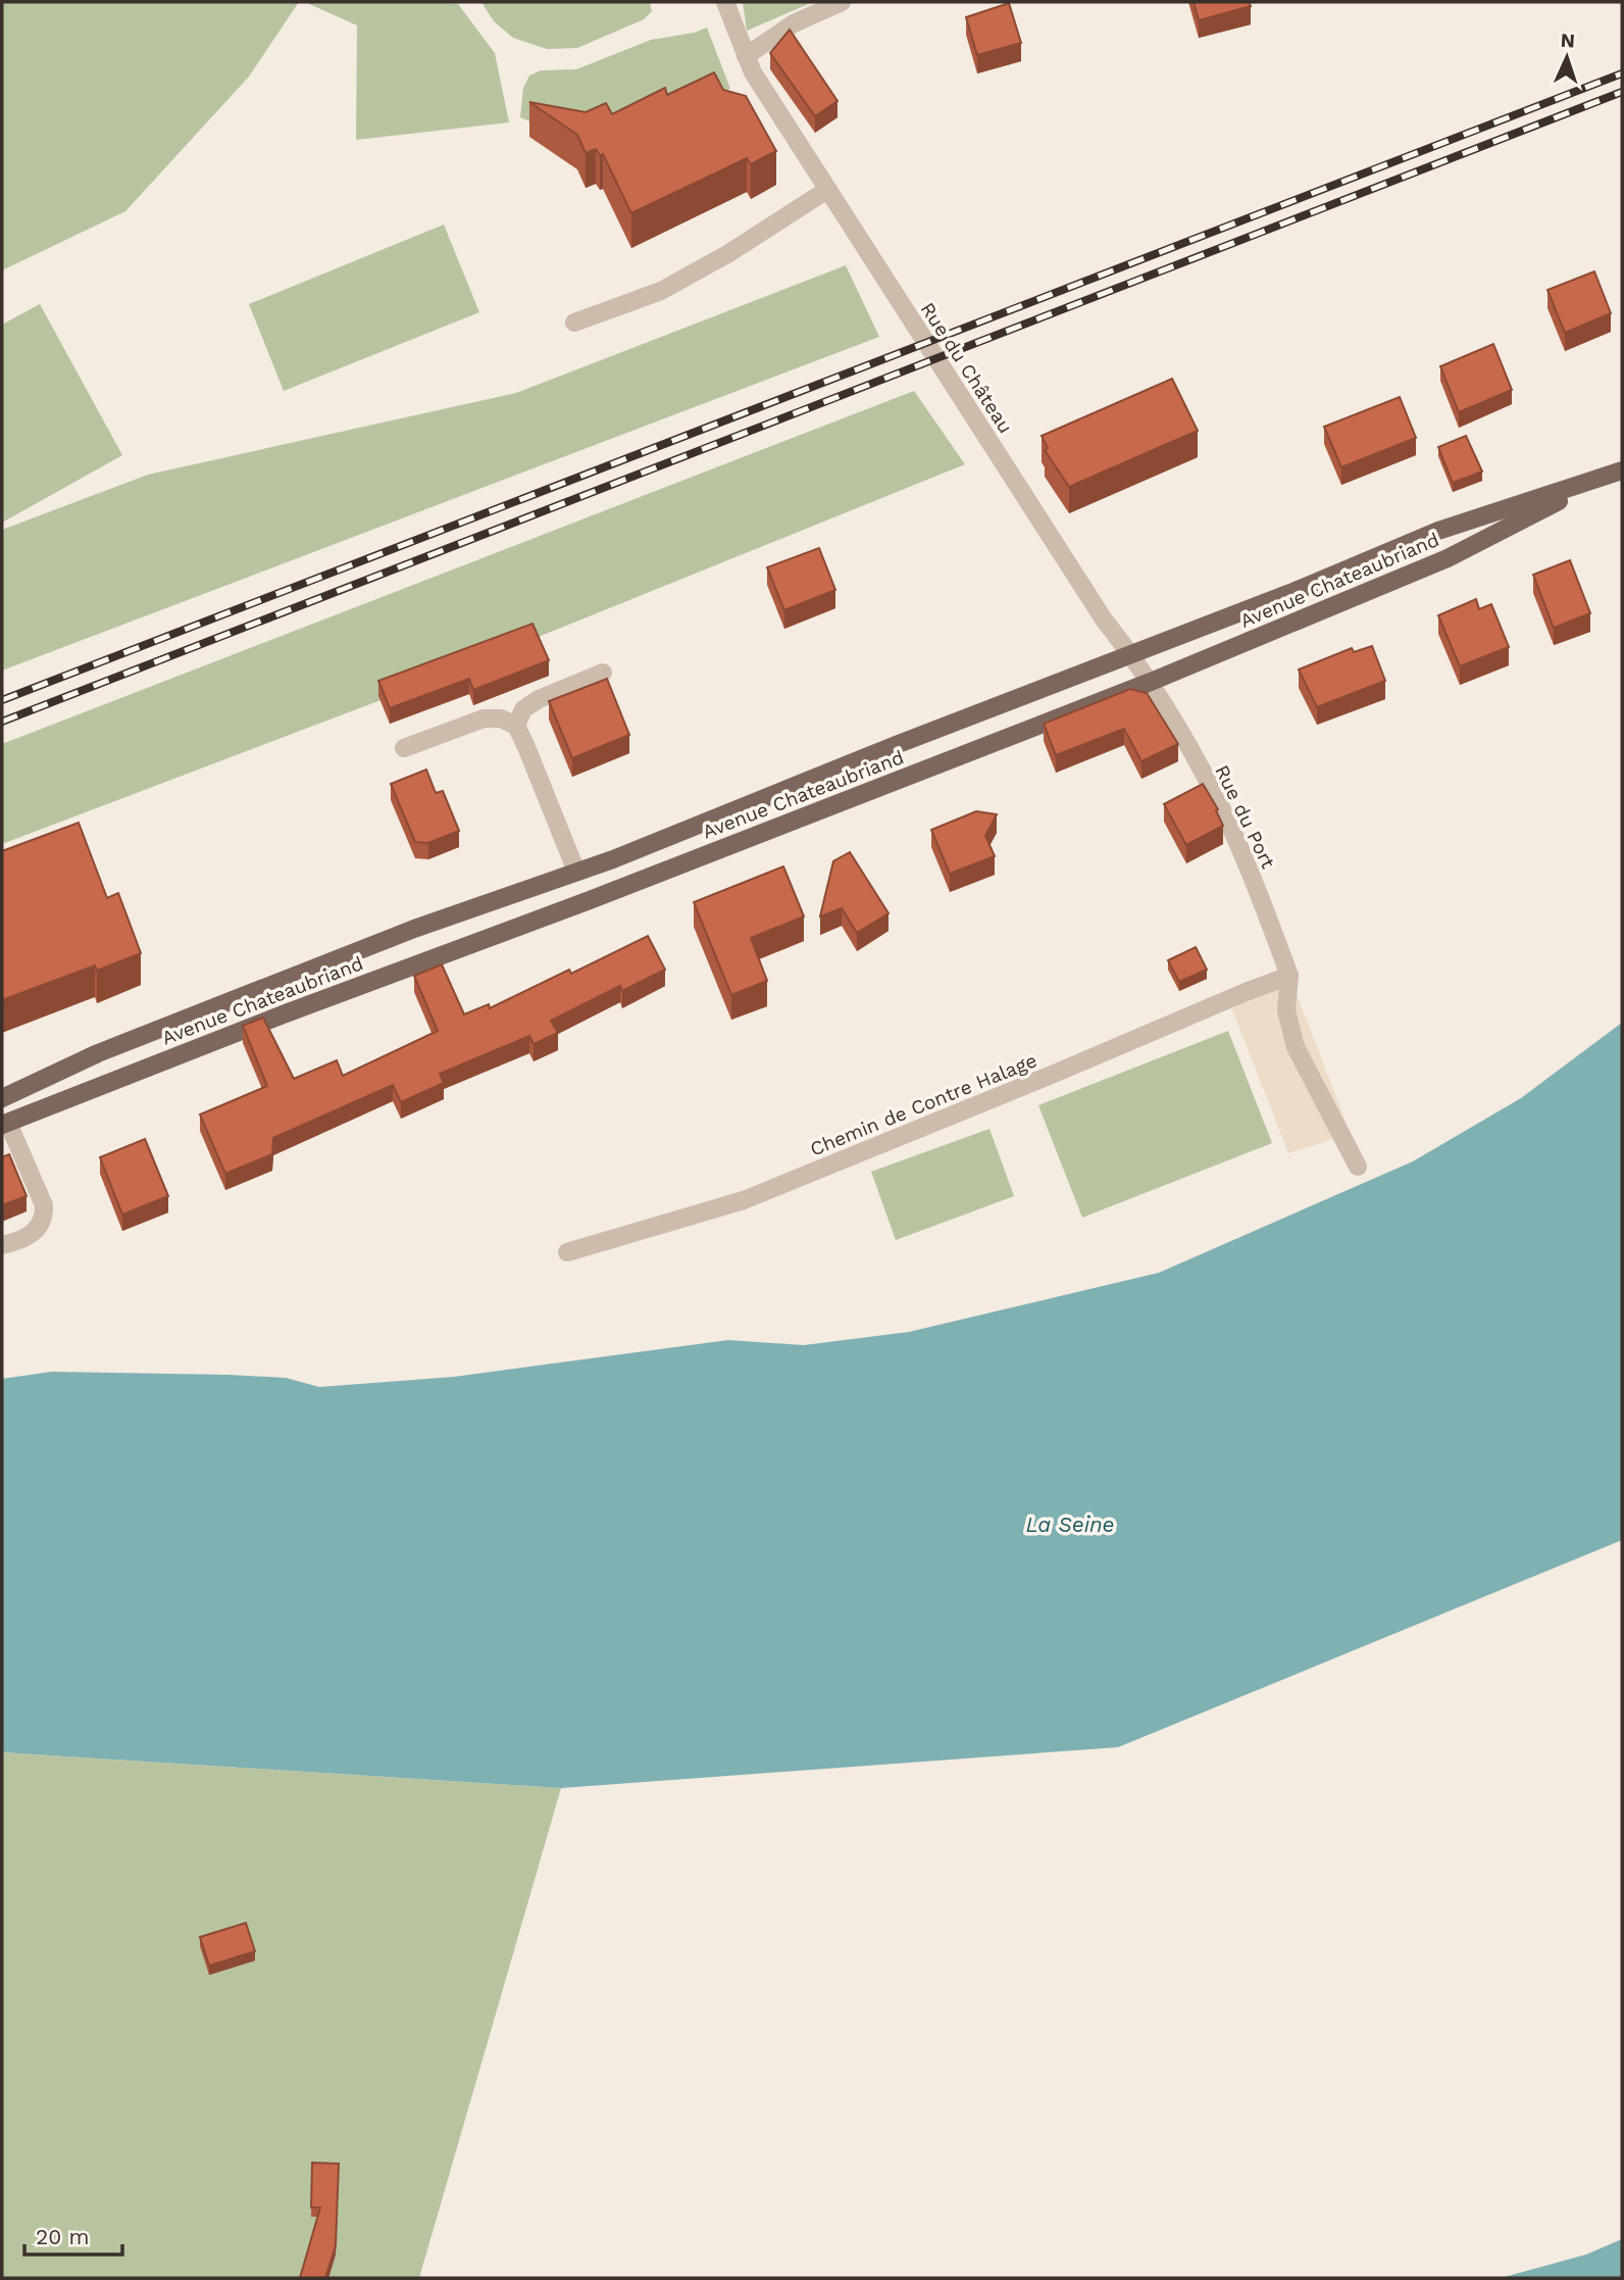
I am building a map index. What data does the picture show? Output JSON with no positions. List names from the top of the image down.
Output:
{
  "streets": {
    "main road": ["Avenue Chateaubriand"],
    "street": ["Rue du Château", "Rue du Port", "Chemin de Contre Halage"]
  },
  "crossings": [
    ["Rue du Château", "Avenue Chateaubriand"],
    ["Rue du Château", "Rue du Port"],
    ["Avenue Chateaubriand", "Rue du Port"],
    ["Rue du Port", "Chemin de Contre Halage"]
  ],
  "water": ["La Seine"],
  "scale_bar": "20 m",
  "north": "top"
}
